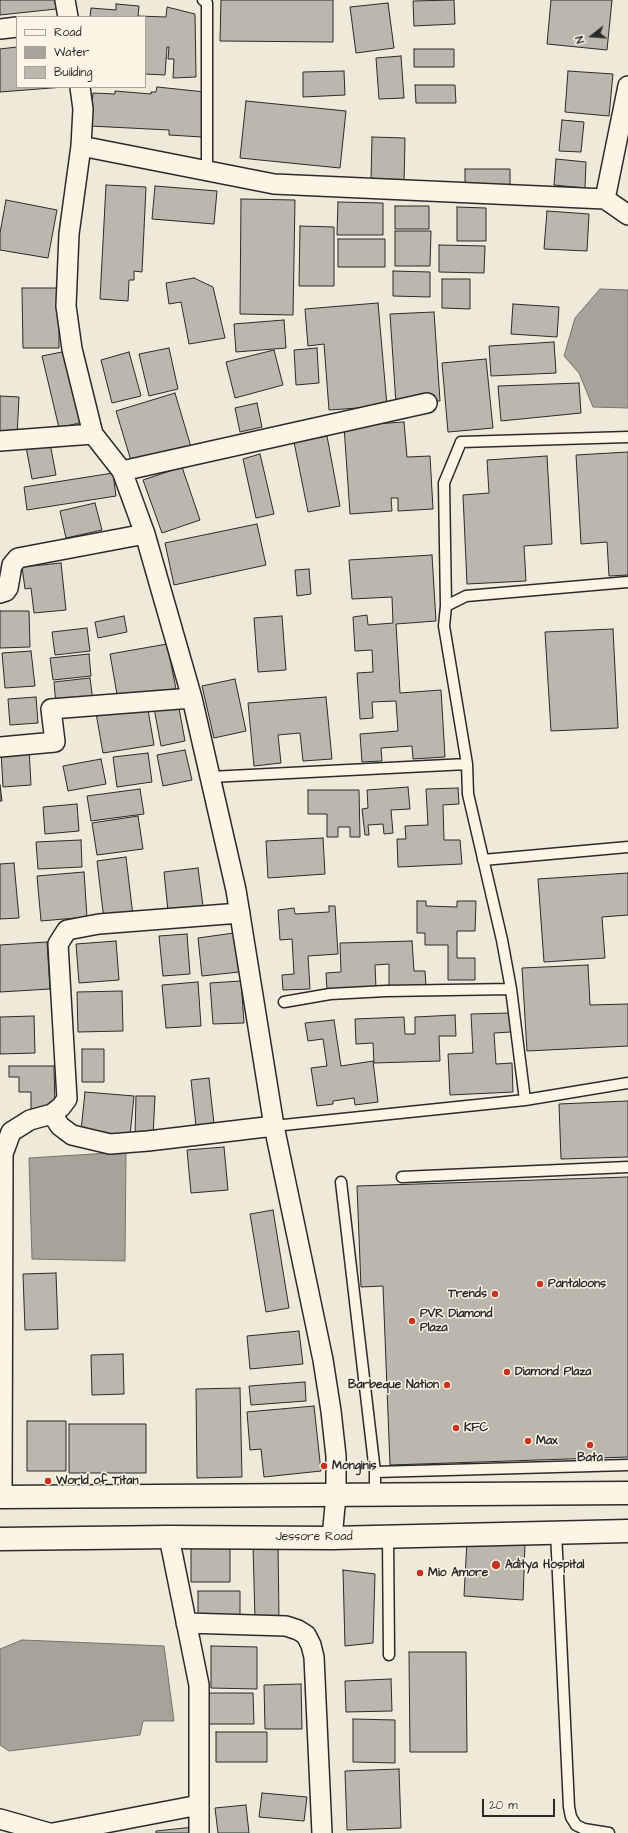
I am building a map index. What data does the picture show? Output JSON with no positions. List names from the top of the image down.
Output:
{
  "streets": {
    "main road": ["Jessore Road"]
  },
  "places": [
    "Pantaloons",
    "Trends",
    "PVR Diamond Plaza",
    "Diamond Plaza",
    "Barbeque Nation",
    "KFC",
    "Max",
    "Bata",
    "Monginis",
    "World of Titan",
    "Aditya Hospital",
    "Mio Amore"
  ],
  "legend": ["Road", "Water", "Building"],
  "scale_bar": "20 m",
  "north": "left"
}
